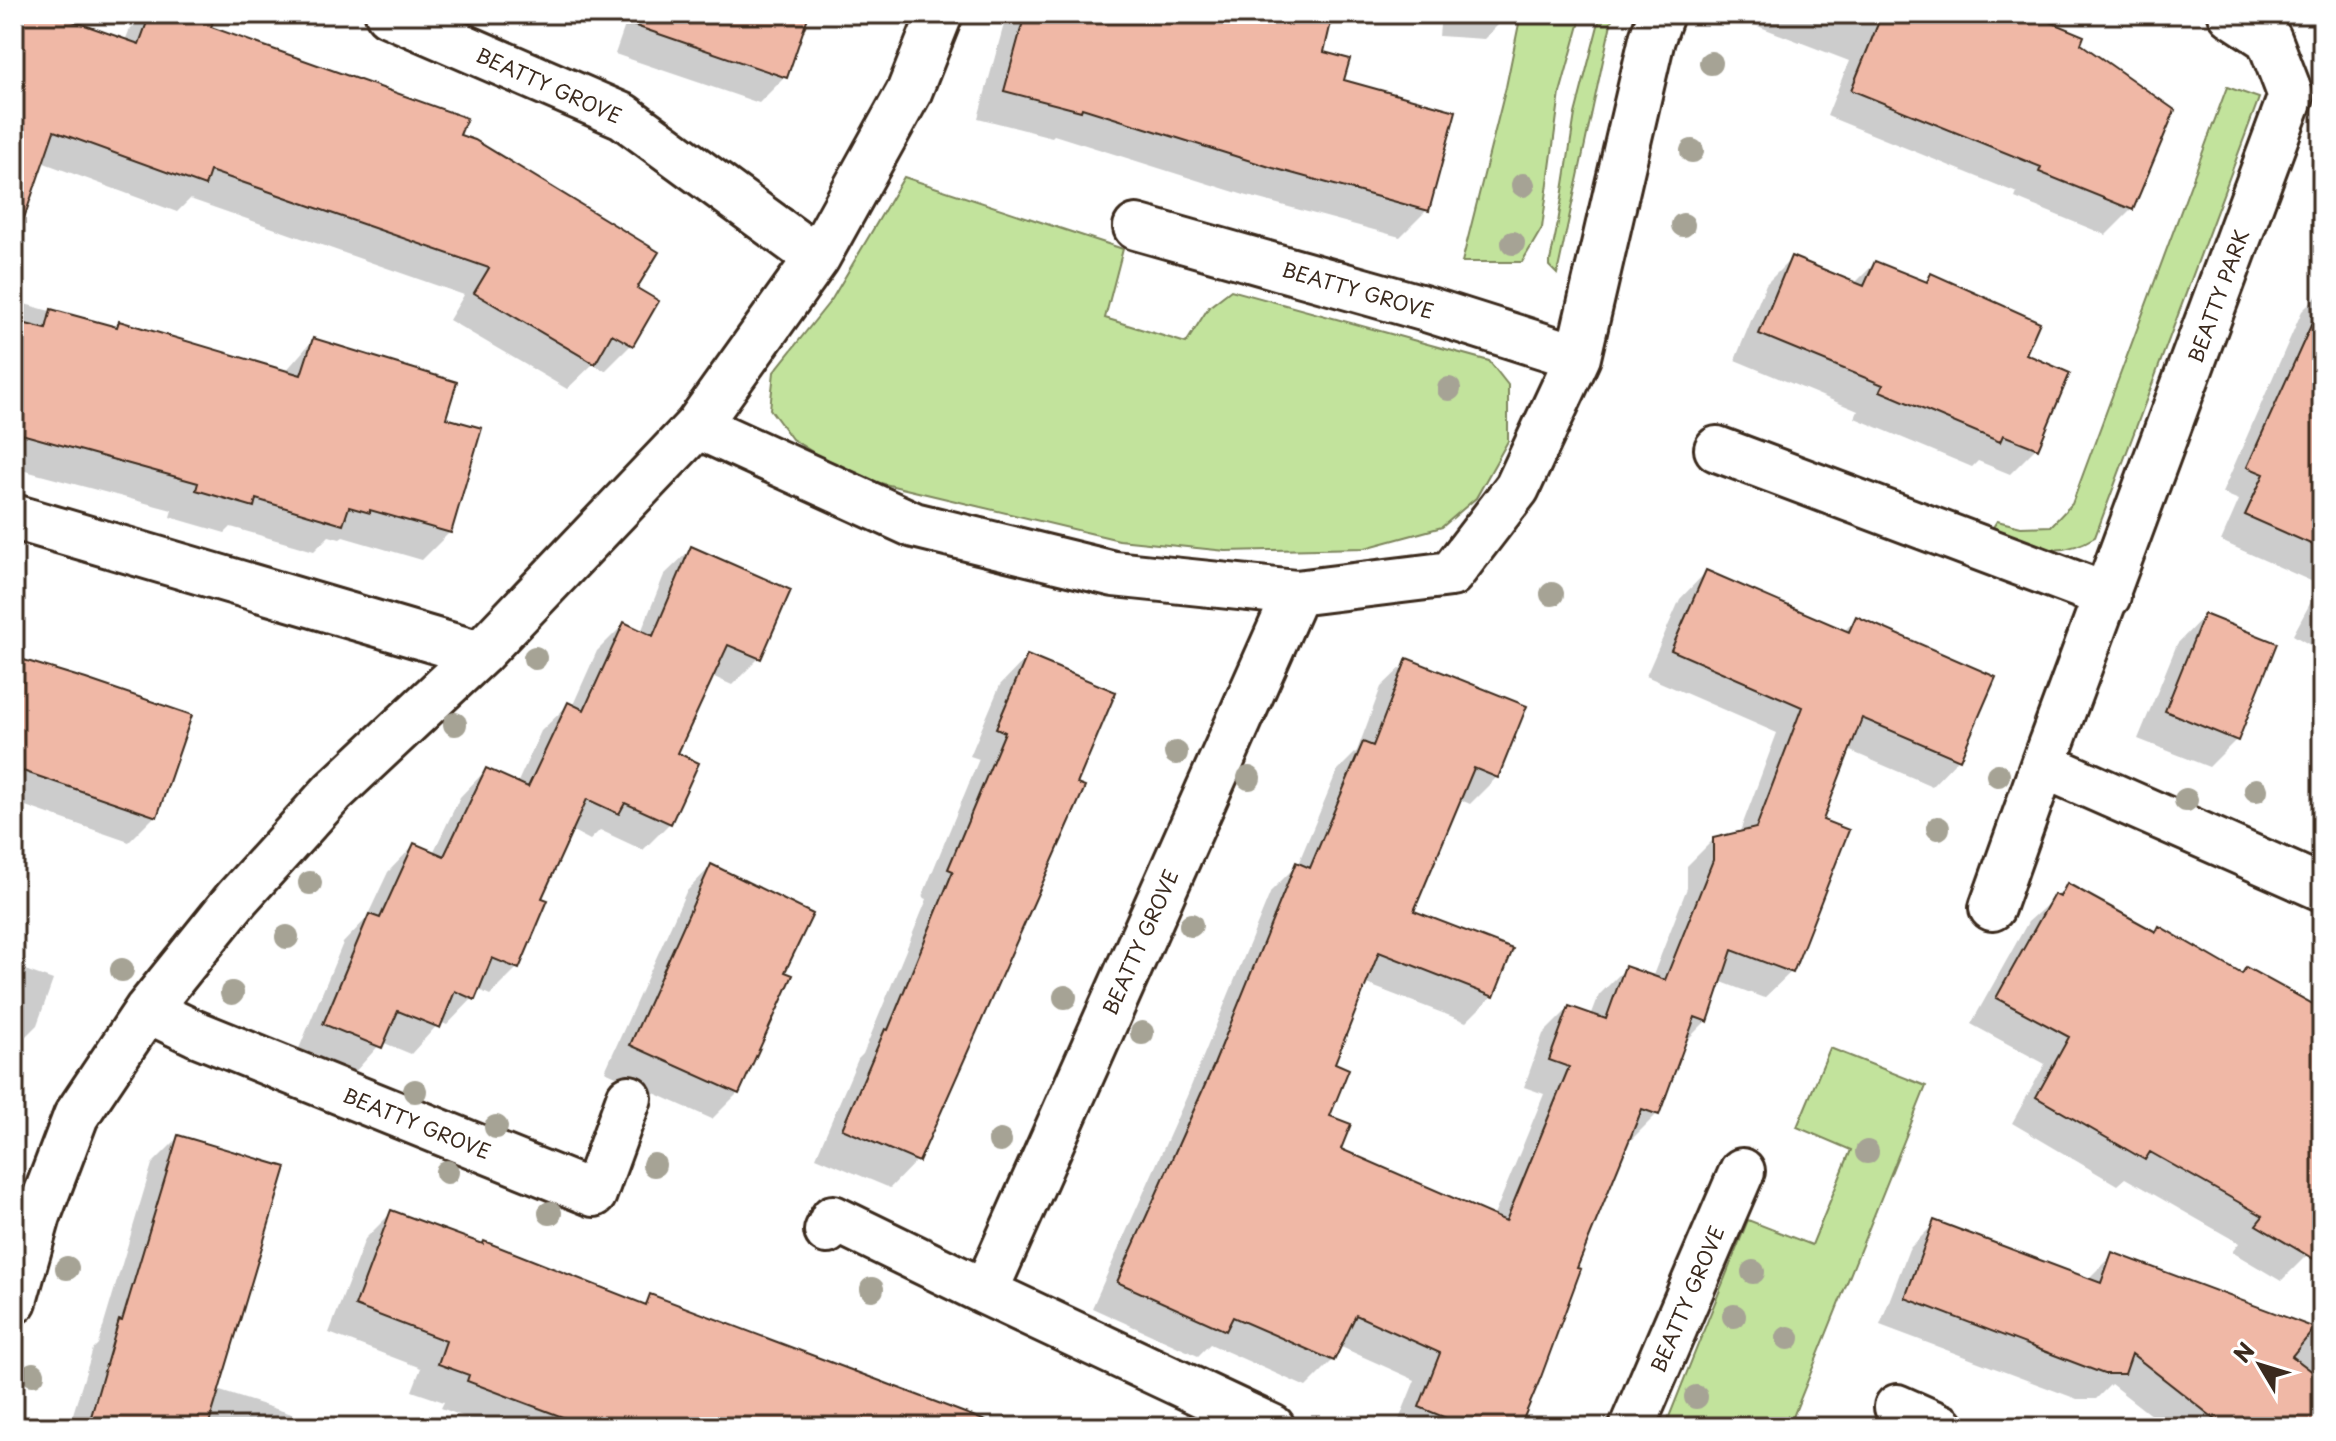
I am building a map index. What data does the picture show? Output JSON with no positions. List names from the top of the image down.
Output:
{
  "streets": {
    "street": ["BEATTY GROVE", "BEATTY PARK"]
  },
  "north": "top left"
}
